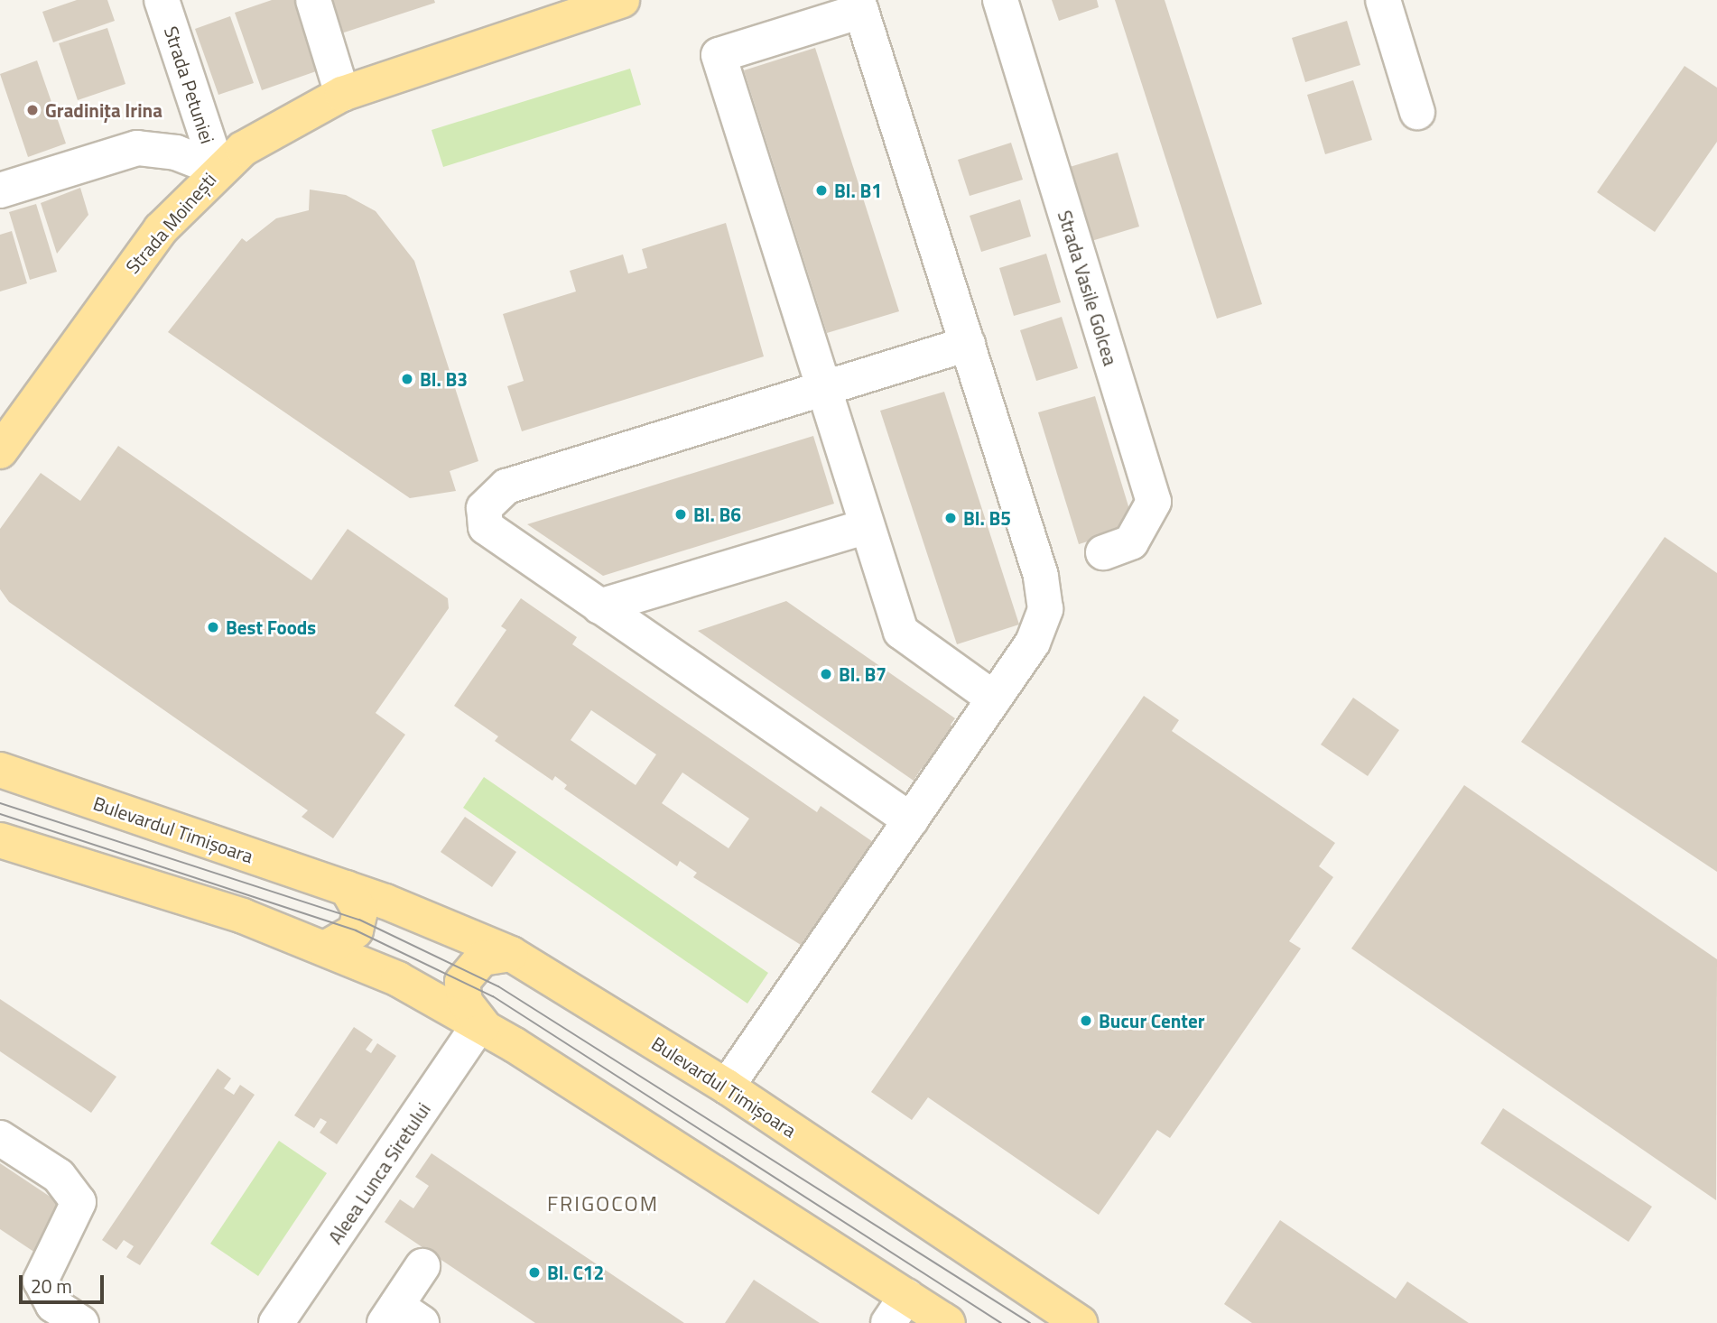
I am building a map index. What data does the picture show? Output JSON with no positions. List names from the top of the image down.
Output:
{
  "streets": {
    "main road": ["Strada Moinești", "Bulevardul Timișoara"],
    "street": ["Strada Petuniei", "Strada Vasile Golcea", "Aleea Lunca Siretului"]
  },
  "crossings": [
    ["Strada Petuniei", "Strada Moinești"]
  ],
  "districts": ["FRIGOCOM"],
  "places": [
    "Gradinița Irina",
    "Bl. B1",
    "Bl. B3",
    "Bl. B6",
    "Bl. B5",
    "Best Foods",
    "Bl. B7",
    "Bucur Center",
    "Bl. C12"
  ],
  "scale_bar": "20 m"
}
